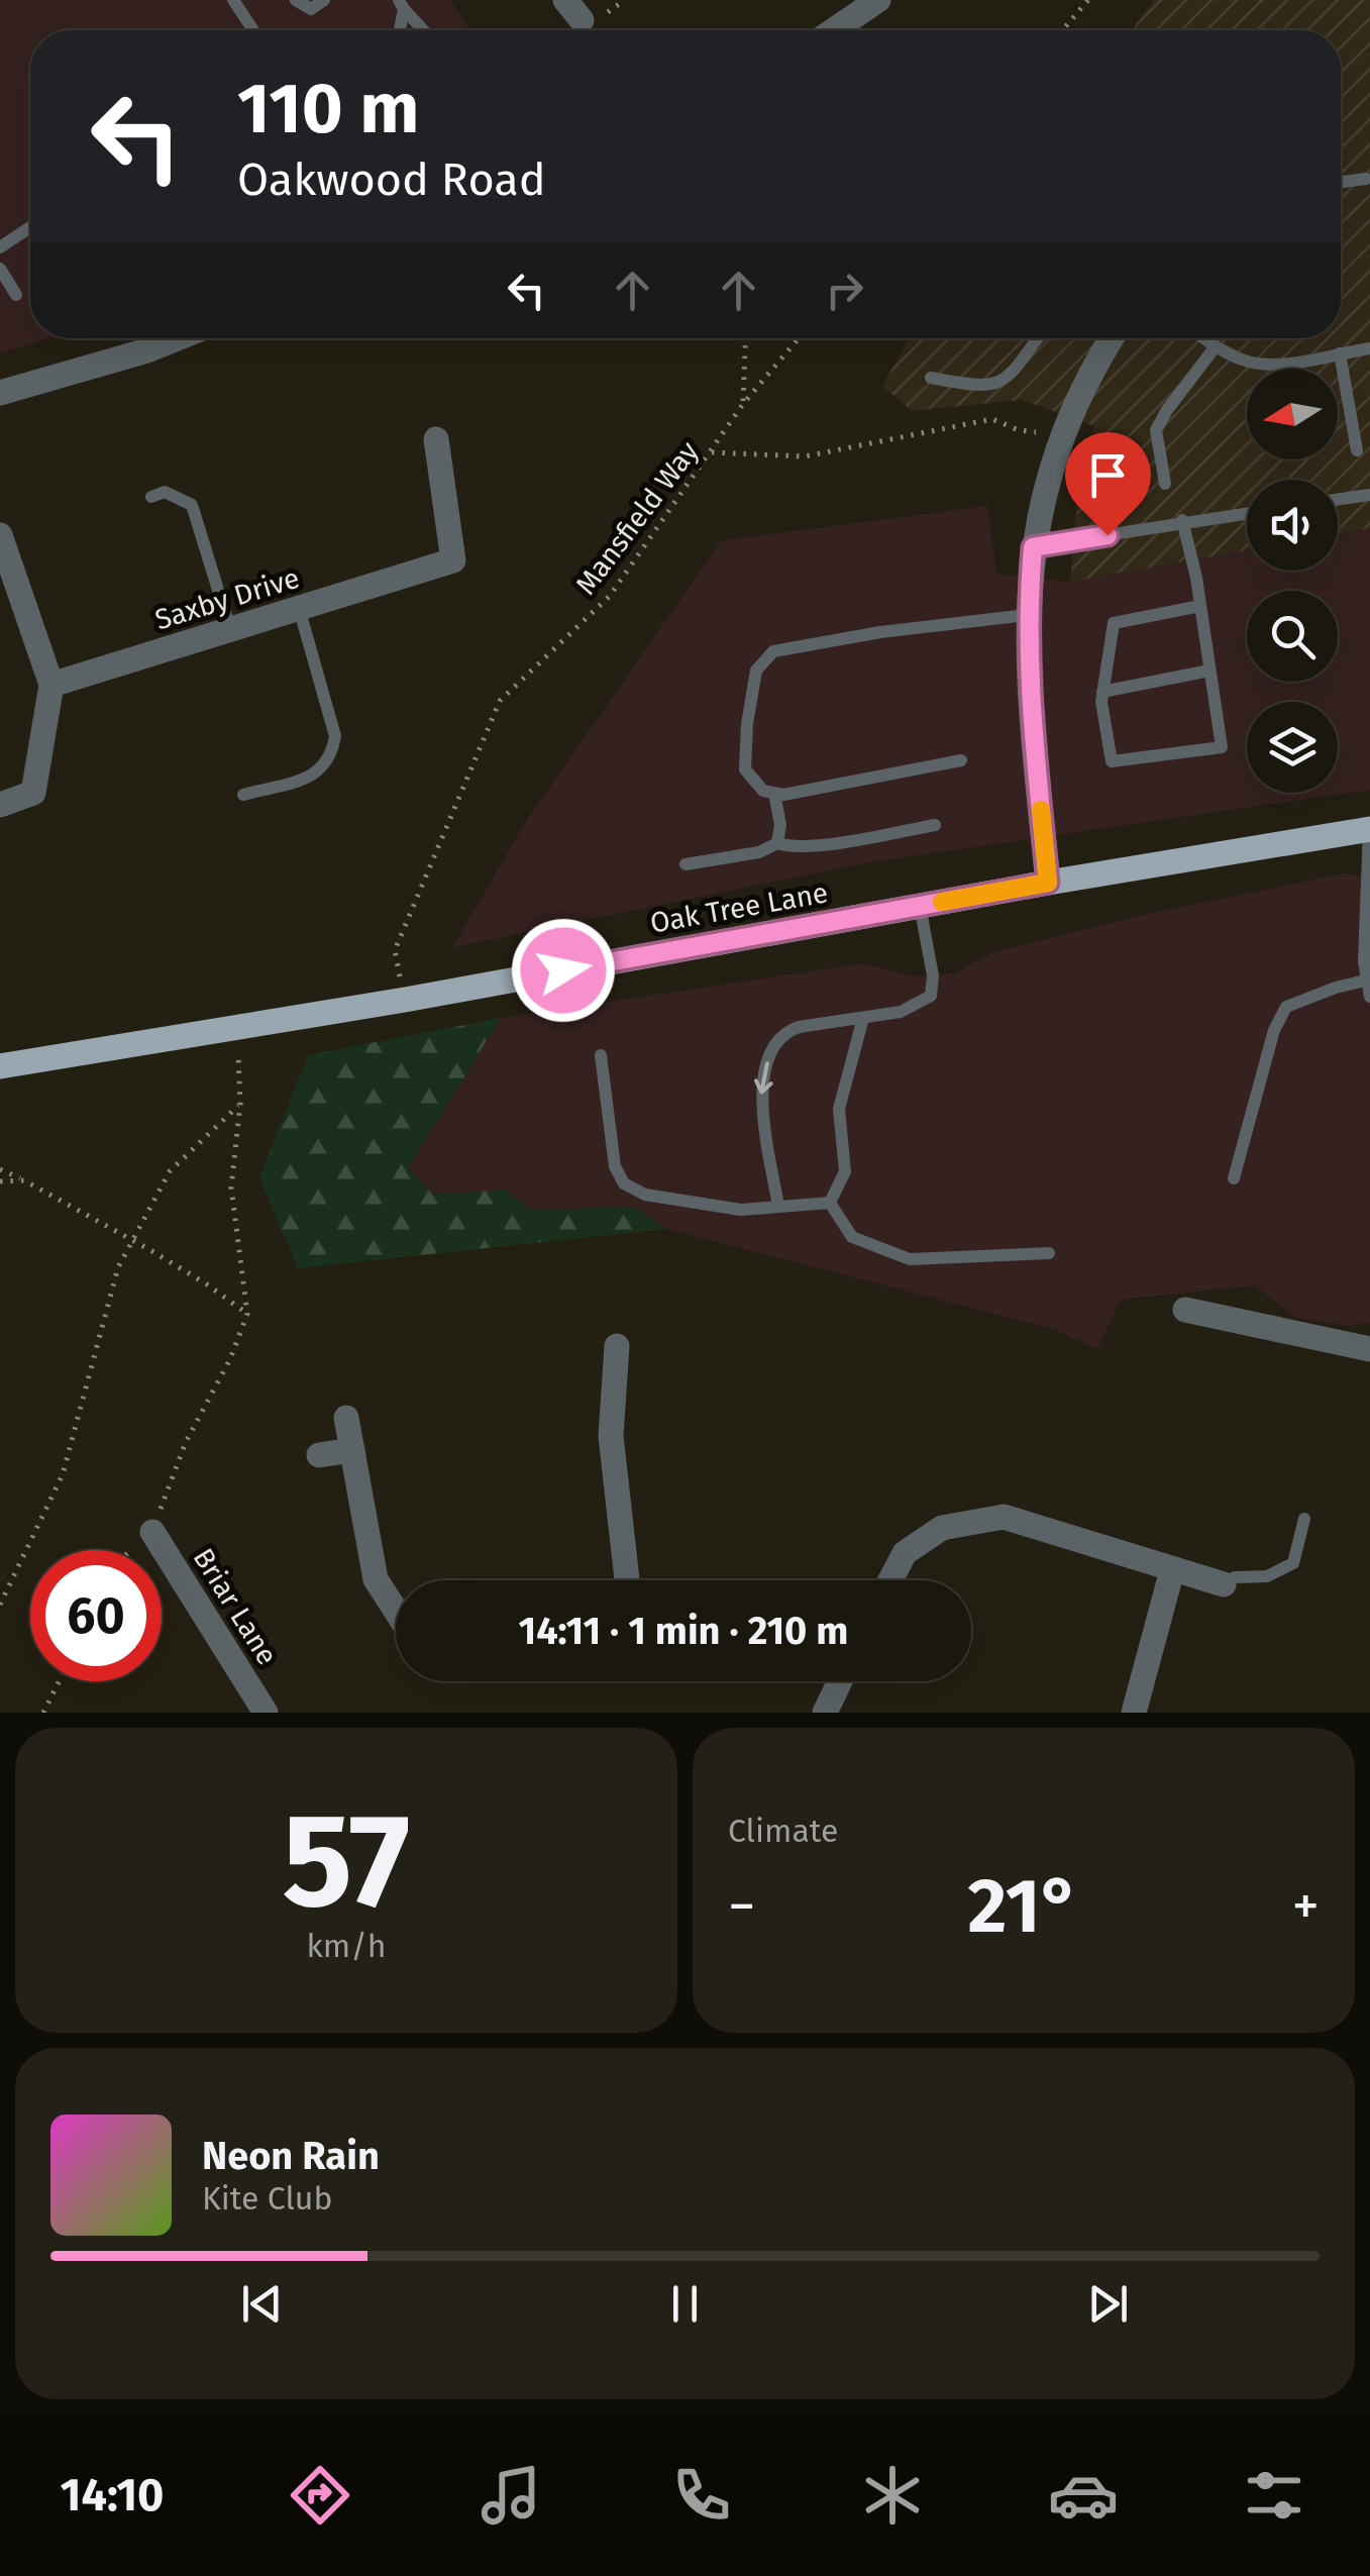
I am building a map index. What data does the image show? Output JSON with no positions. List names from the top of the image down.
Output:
{
  "streets": {
    "main road": ["Oak Tree Lane"],
    "street": ["Saxby Drive", "Briar Lane"],
    "path": ["Mansfield Way"]
  },
  "north": "left",
  "page": {
    "turn": ["110 m", "Oakwood Road"],
    "limit": "60",
    "trip": "14:11 · 1 min · 210 m",
    "tile": [
      ["57", "km/h"],
      "Climate"
    ],
    "heat": ["−", "21°", "+"],
    "song": ["Neon Rain", "Kite Club"],
    "tabs": "14:10"
  }
}
